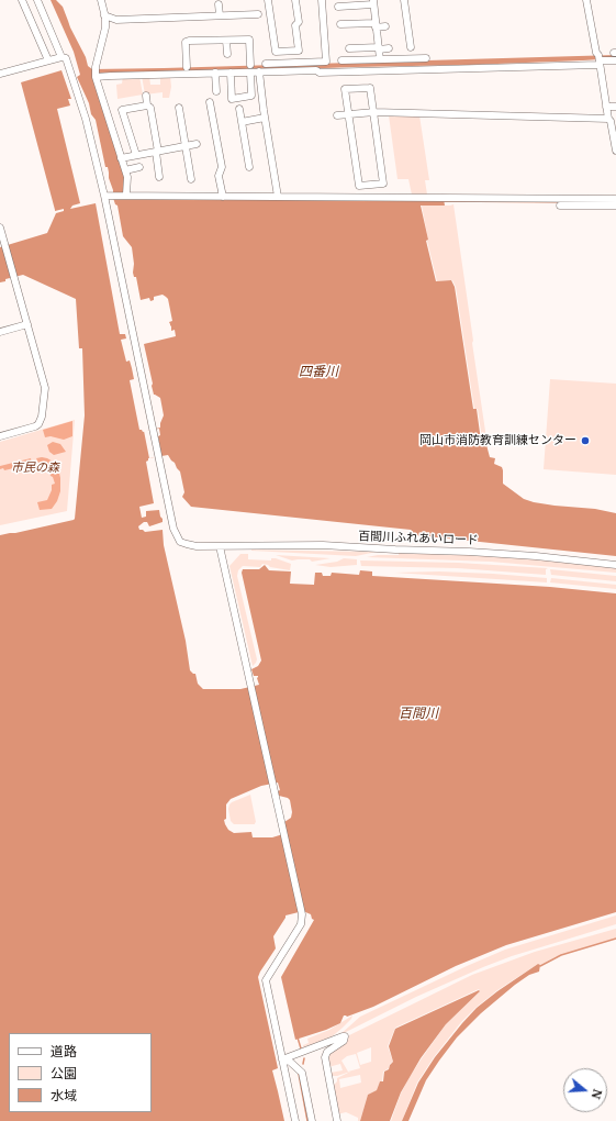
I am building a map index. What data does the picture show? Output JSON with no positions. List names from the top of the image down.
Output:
{
  "streets": {
    "street": ["百間川ふれあいロード"]
  },
  "water": ["四番川", "百間川"],
  "parks": ["市民の森"],
  "places": ["岡山市消防教育訓練センター"],
  "legend": ["道路", "公園", "水域"],
  "north": "right"
}
